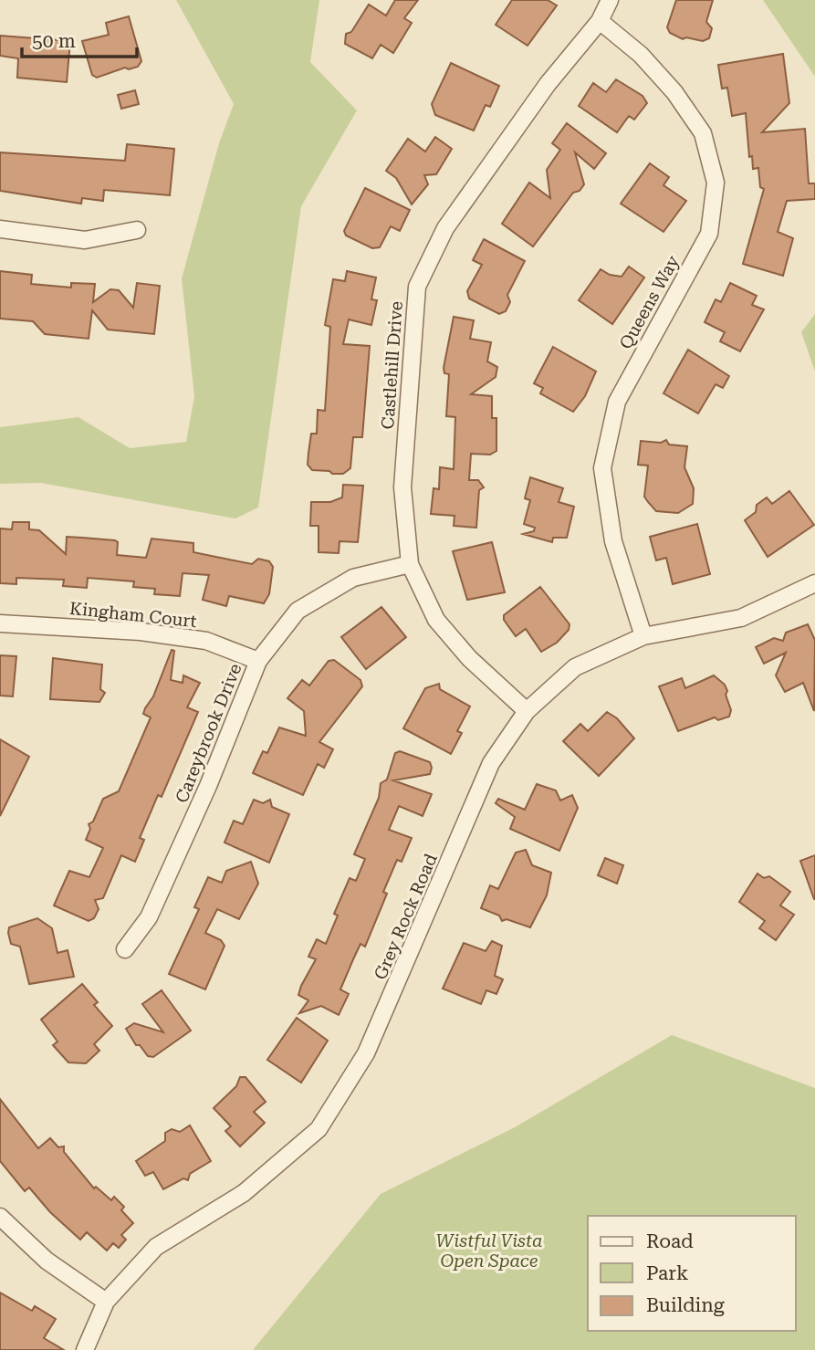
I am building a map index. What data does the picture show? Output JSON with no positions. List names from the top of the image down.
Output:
{
  "streets": {
    "street": [
      "Queens Way",
      "Castlehill Drive",
      "Kingham Court",
      "Careybrook Drive",
      "Grey Rock Road"
    ]
  },
  "crossings": [
    ["Queens Way", "Castlehill Drive"],
    ["Queens Way", "Grey Rock Road"],
    ["Castlehill Drive", "Careybrook Drive"],
    ["Castlehill Drive", "Grey Rock Road"],
    ["Kingham Court", "Careybrook Drive"]
  ],
  "parks": ["Wistful Vista Open Space"],
  "legend": ["Road", "Park", "Building"],
  "scale_bar": "50 m"
}
